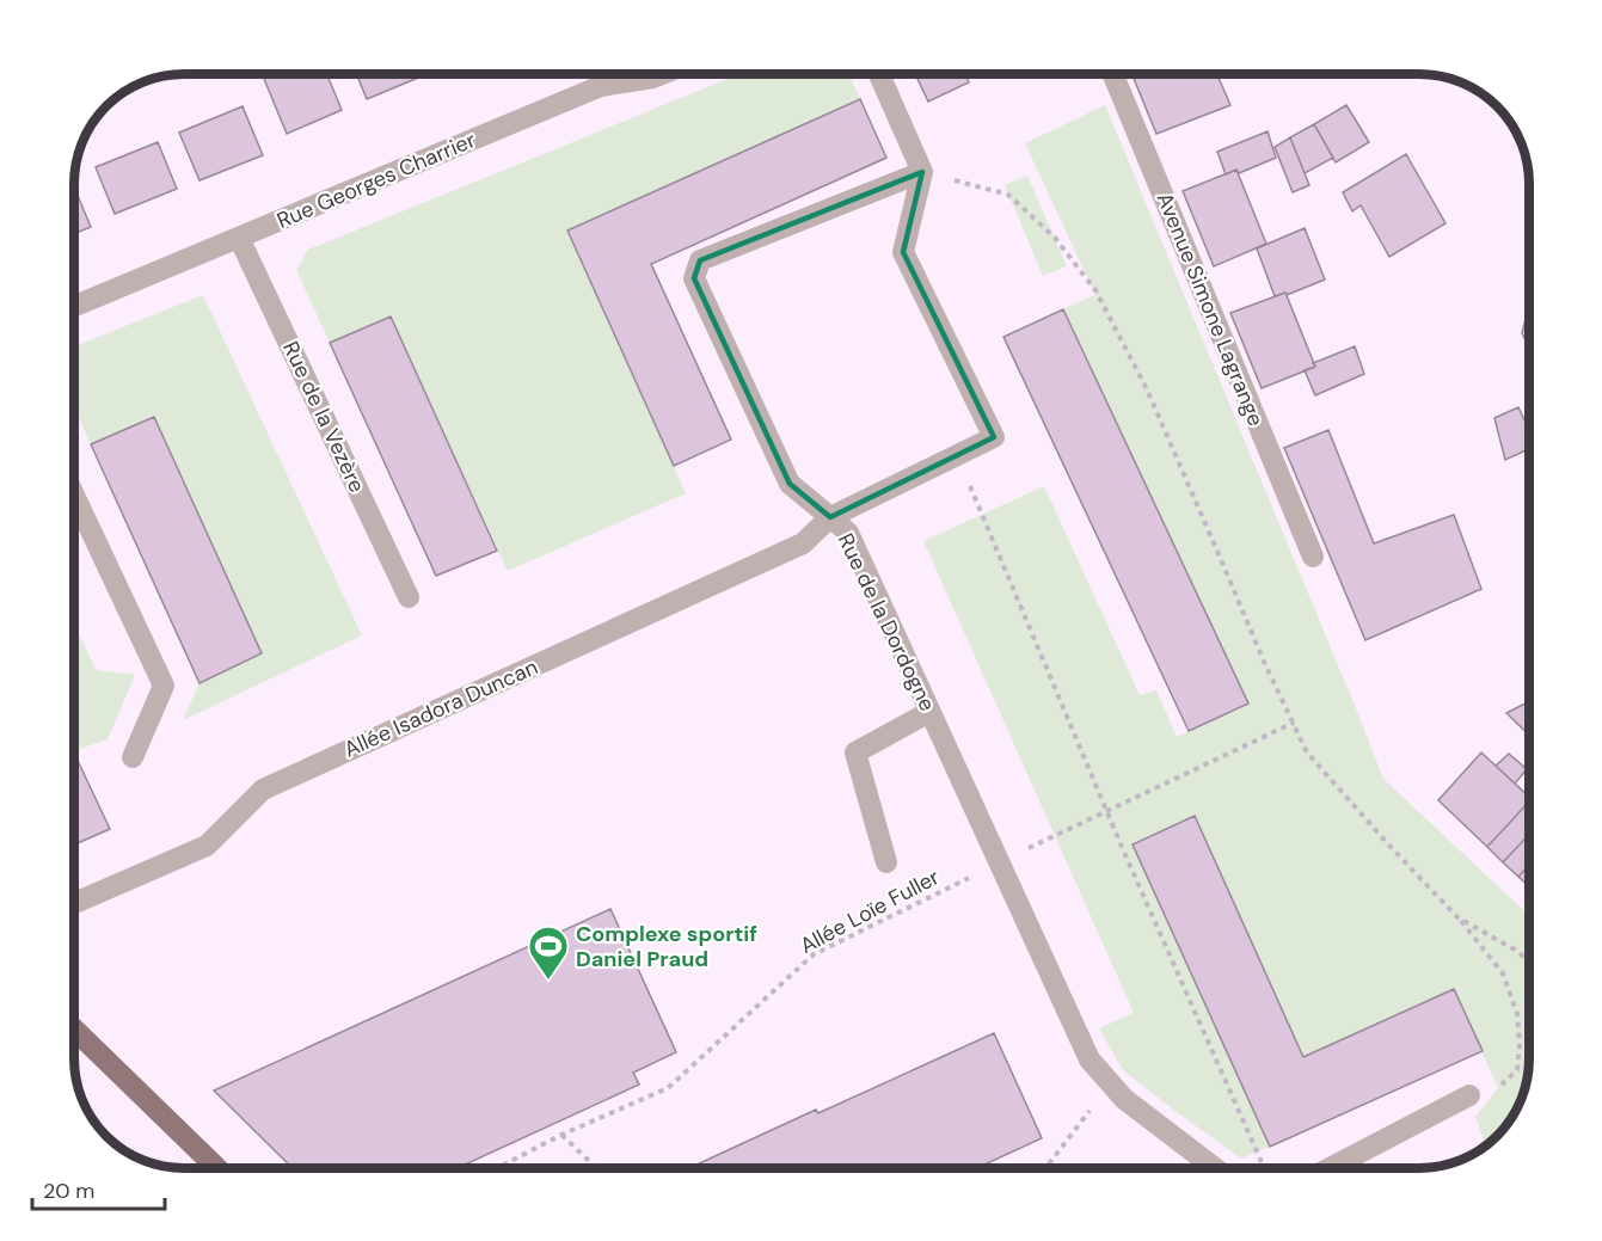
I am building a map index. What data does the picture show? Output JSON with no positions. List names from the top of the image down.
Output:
{
  "streets": {
    "street": [
      "Rue Georges Charrier",
      "Avenue Simone Lagrange",
      "Rue de la Vezère",
      "Rue de la Dordogne",
      "Allée Isadora Duncan"
    ],
    "path": ["Allée Loïe Fuller"]
  },
  "crossings": [
    ["Rue Georges Charrier", "Rue de la Vezère"],
    ["Rue de la Dordogne", "Allée Isadora Duncan"],
    ["Rue de la Dordogne", "Allée Loïe Fuller"]
  ],
  "places": {
    "sports": ["Complexe sportif Daniel Praud"]
  },
  "scale_bar": "20 m"
}
